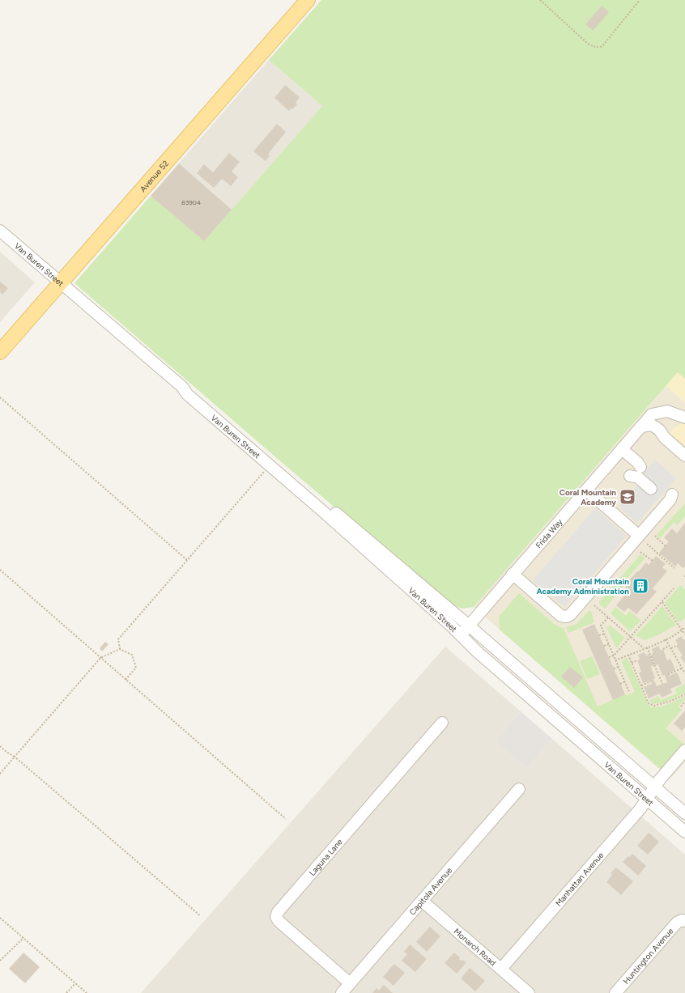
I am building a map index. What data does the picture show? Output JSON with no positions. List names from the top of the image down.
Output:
{
  "streets": {
    "main road": ["Avenue 52"],
    "street": [
      "Van Buren Street",
      "Frida Way",
      "Laguna Lane",
      "Manhattan Avenue",
      "Capitola Avenue",
      "Monarch Road",
      "Huntington Avenue"
    ]
  },
  "crossings": [
    ["Avenue 52", "Van Buren Street"],
    ["Van Buren Street", "Frida Way"],
    ["Van Buren Street", "Manhattan Avenue"],
    ["Laguna Lane", "Capitola Avenue"],
    ["Manhattan Avenue", "Monarch Road"],
    ["Capitola Avenue", "Monarch Road"]
  ],
  "places": {
    "school or university": ["Coral Mountain Academy"],
    "building": ["Coral Mountain Academy Administration"]
  },
  "house_numbers": ["83904"]
}
